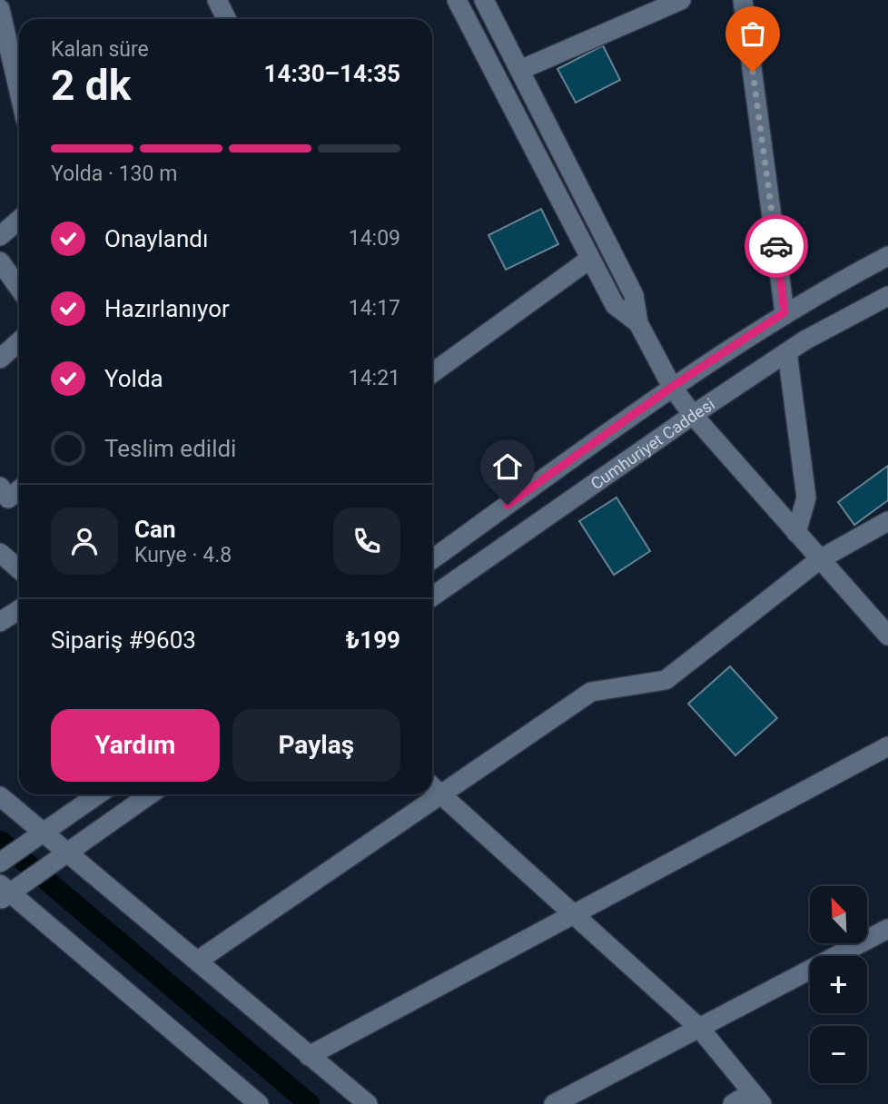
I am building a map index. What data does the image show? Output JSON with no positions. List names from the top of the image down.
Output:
{
  "streets": {
    "street": ["Cumhuriyet Caddesi"]
  },
  "north": "top left",
  "page": {
    "heading": ["2 dk", "Kalan süre", "14:30–14:35"],
    "panel": [
      "Can",
      "Kurye · 4.8",
      "Sipariş #9603",
      "₺199"
    ],
    "bar": "Yolda · 130 m",
    "list": [
      ["Onaylandı", "14:09"],
      ["Hazırlanıyor", "14:17"],
      ["Yolda", "14:21"],
      "Teslim edildi"
    ],
    "buttons": ["Yardım", "Paylaş"],
    "map_buttons": ["+", "−"]
  }
}
